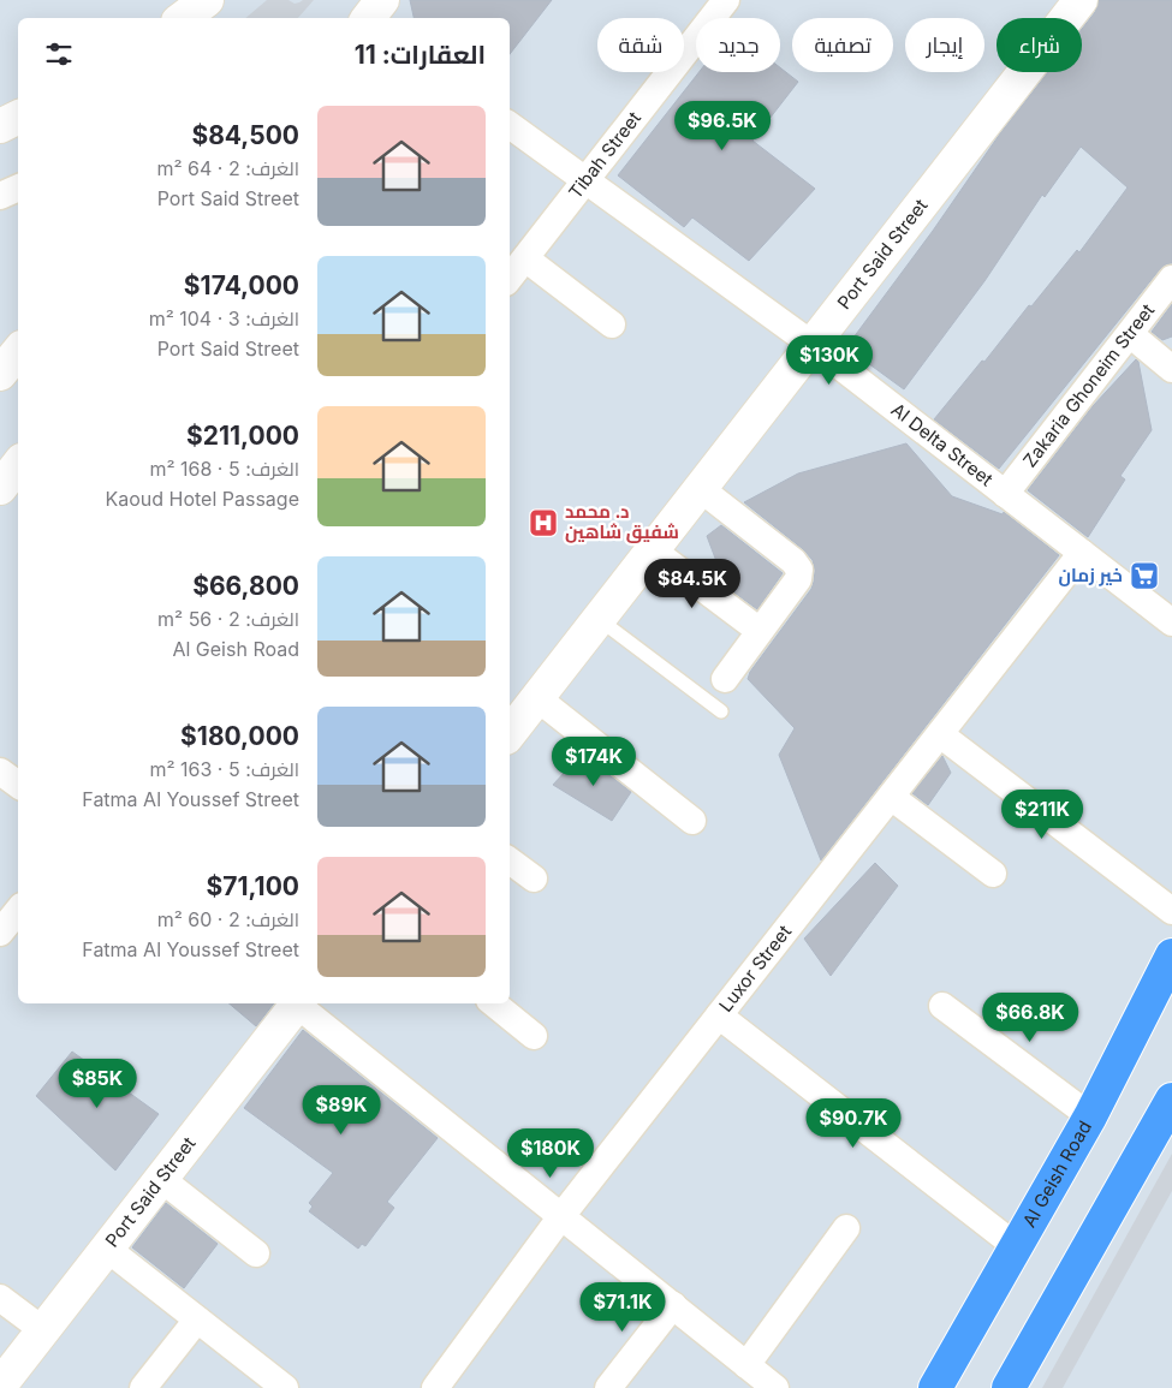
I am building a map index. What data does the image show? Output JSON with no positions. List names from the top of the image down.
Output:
{
  "streets": {
    "highway": ["Al Geish Road"],
    "main road": ["Port Said Street"],
    "street": [
      "Tibah Street",
      "Zakaria Ghoneim Street",
      "Al Delta Street",
      "Luxor Street"
    ]
  },
  "crossings": [
    ["Tibah Street", "Al Delta Street"],
    ["Port Said Street", "Al Delta Street"],
    ["Zakaria Ghoneim Street", "Al Delta Street"],
    ["Al Delta Street", "Luxor Street"]
  ],
  "places": {
    "hospital": ["د. محمد شفيق شاهين"],
    "supermarket": ["خير زمان"]
  },
  "page": {
    "chip": [
      "شراء",
      "إيجار",
      "تصفية",
      "جديد",
      "شقة"
    ],
    "heading": "العقارات: 11",
    "list": [
      {
        "name": "$84,500",
        "note": "الغرف: 2 · 64 m² · Port Said Street"
      },
      {
        "name": "$174,000",
        "note": "الغرف: 3 · 104 m² · Port Said Street"
      },
      {
        "name": "$211,000",
        "note": "الغرف: 5 · 168 m² · Kaoud Hotel Passage"
      },
      {
        "name": "$66,800",
        "note": "الغرف: 2 · 56 m² · Al Geish Road"
      },
      {
        "name": "$180,000",
        "note": "الغرف: 5 · 163 m² · Fatma Al Youssef Street"
      },
      {
        "name": "$71,100",
        "note": "الغرف: 2 · 60 m² · Fatma Al Youssef Street"
      }
    ],
    "price": [
      "$96.5K",
      "$130K",
      "$84.5K",
      "$174K",
      "$211K",
      "$66.8K",
      "$85K",
      "$89K",
      "$90.7K",
      "$180K",
      "$71.1K"
    ]
  }
}
